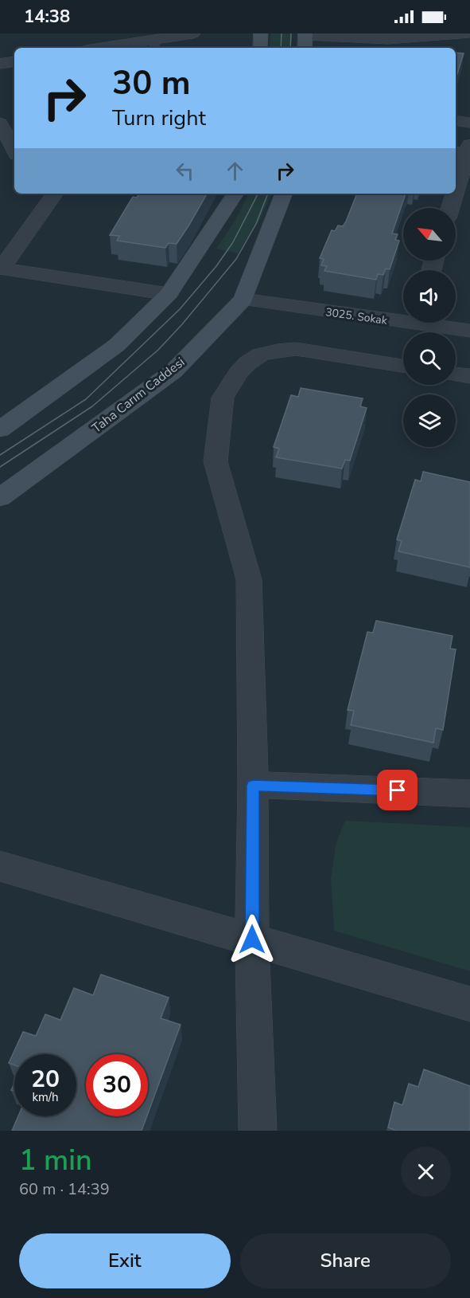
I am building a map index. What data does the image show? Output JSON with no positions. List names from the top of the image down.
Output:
{
  "streets": {
    "main road": ["Taha Carım Caddesi"],
    "street": ["3025. Sokak"]
  },
  "crossings": [
    ["3025. Sokak", "Taha Carım Caddesi"]
  ],
  "north": "top left",
  "page": {
    "status": "14:38",
    "turn": ["30 m", "Turn right"],
    "speed": "20 km/h",
    "limit": "30",
    "heading": ["1 min", "60 m · 14:39"],
    "buttons": ["Exit", "Share"]
  }
}
